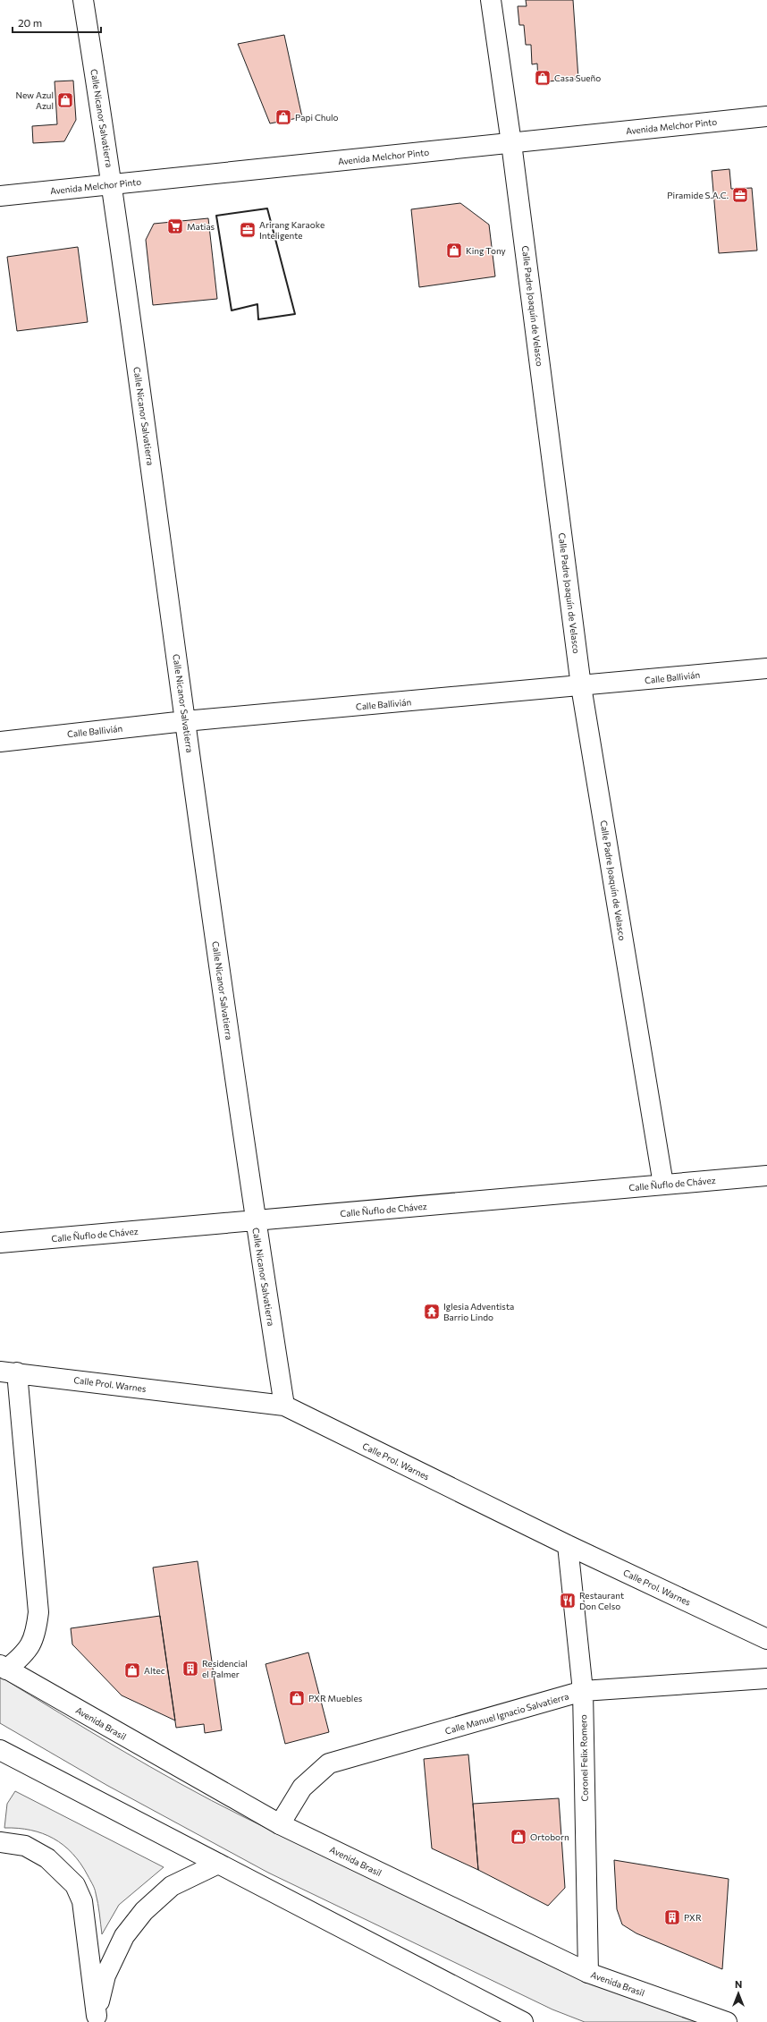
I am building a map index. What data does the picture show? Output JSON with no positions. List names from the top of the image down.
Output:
{
  "streets": {
    "street": [
      "Calle Nicanor Salvatierra",
      "Avenida Melchor Pinto",
      "Calle Padre Joaquín de Velasco",
      "Calle Ballivián",
      "Calle Ñuflo de Chávez",
      "Calle Prol. Warnes",
      "Calle Manuel Ignacio Salvatierra",
      "Avenida Brasil",
      "Coronel Felix Romero"
    ]
  },
  "crossings": [
    ["Calle Nicanor Salvatierra", "Avenida Melchor Pinto"],
    ["Calle Nicanor Salvatierra", "Calle Ballivián"],
    ["Calle Nicanor Salvatierra", "Calle Ñuflo de Chávez"],
    ["Calle Nicanor Salvatierra", "Calle Prol. Warnes"],
    ["Avenida Melchor Pinto", "Calle Padre Joaquín de Velasco"],
    ["Calle Padre Joaquín de Velasco", "Calle Ballivián"],
    ["Calle Padre Joaquín de Velasco", "Calle Ñuflo de Chávez"],
    ["Calle Prol. Warnes", "Coronel Felix Romero"],
    ["Calle Manuel Ignacio Salvatierra", "Avenida Brasil"],
    ["Calle Manuel Ignacio Salvatierra", "Coronel Felix Romero"],
    ["Avenida Brasil", "Coronel Felix Romero"]
  ],
  "places": {
    "shop": [
      "Casa Sueño",
      "New Azul Azul",
      "Papi Chulo",
      "King Tony",
      "Altec",
      "PXR Muebles",
      "Ortoborn"
    ],
    "office": ["Piramide S.A.C.", "Arirang Karaoke Inteligente"],
    "supermarket": ["Matias"],
    "temple": ["Iglesia Adventista Barrio Lindo"],
    "restaurant": ["Restaurant Don Celso"],
    "building": ["Residencial el Palmer", "PXR"]
  },
  "scale_bar": "20 m",
  "north": "top"
}
